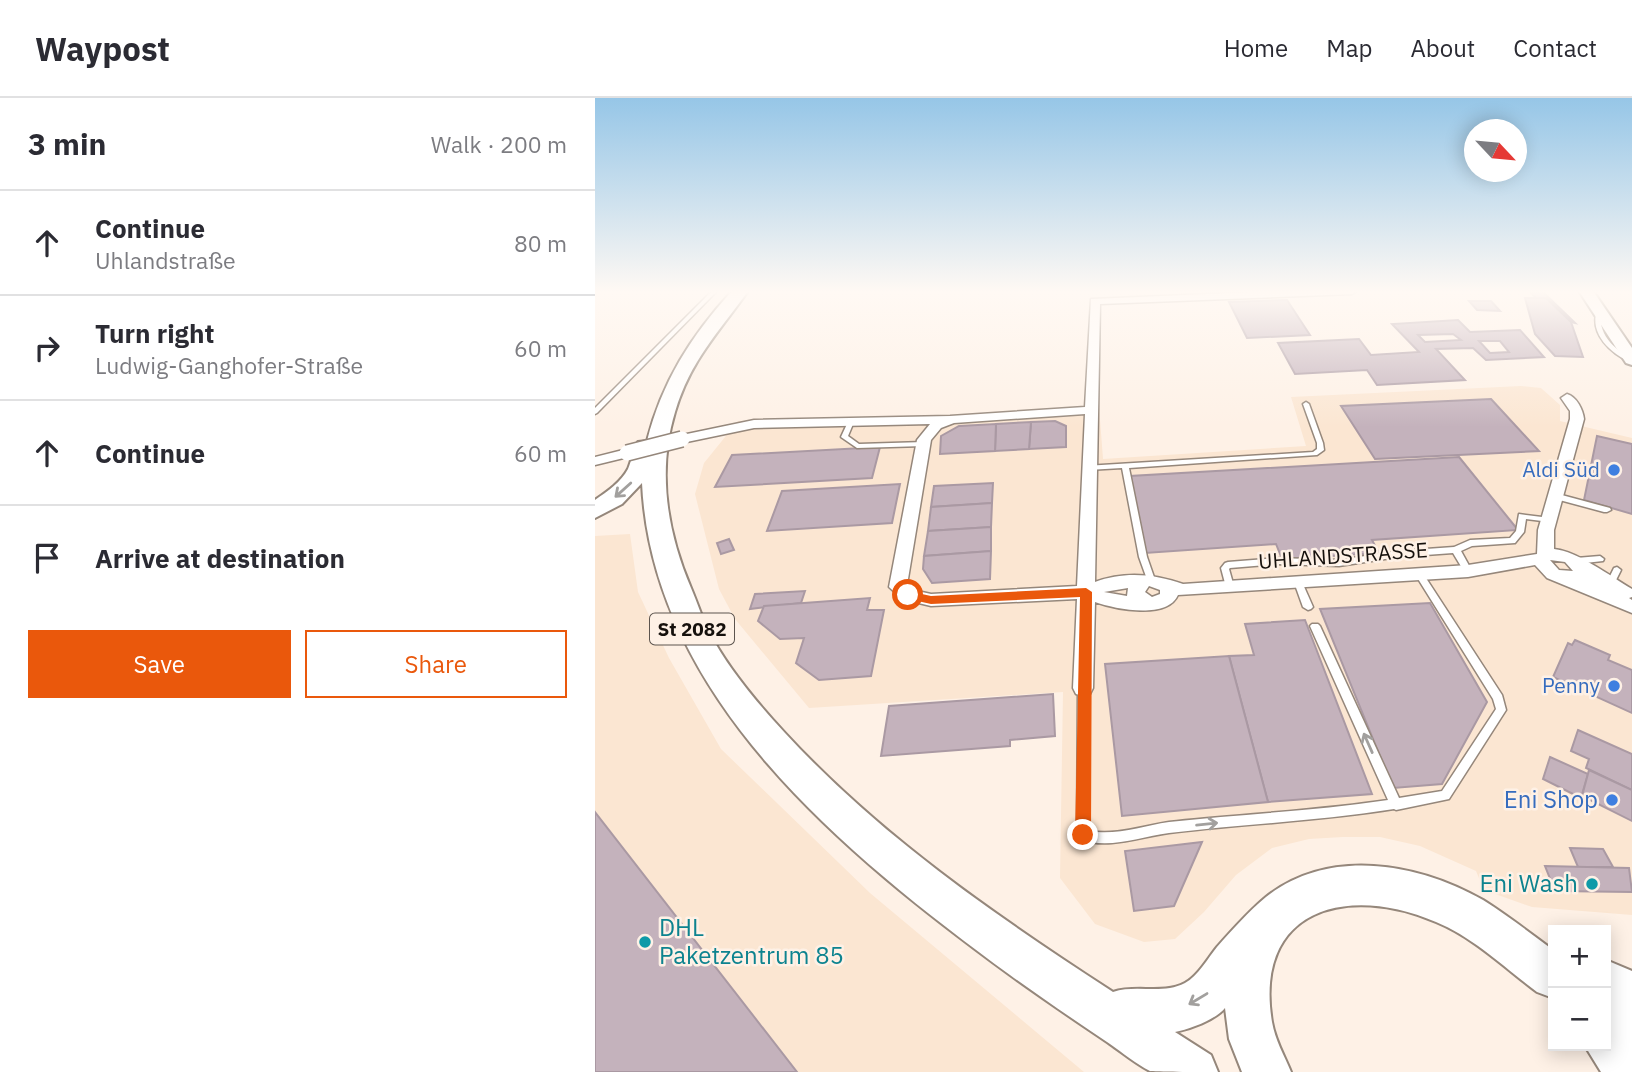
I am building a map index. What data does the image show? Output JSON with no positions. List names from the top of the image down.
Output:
{
  "streets": {
    "main road": ["St 2082"],
    "street": ["UHLANDSTRASSE"]
  },
  "places": [
    "Aldi Süd",
    "Penny",
    "Eni Shop",
    "Eni Wash",
    "DHL Paketzentrum 85"
  ],
  "north": "bottom right",
  "page": {
    "header": "Waypost",
    "nav": [
      "Home",
      "Map",
      "About",
      "Contact"
    ],
    "heading": ["3 min", "Walk · 200 m"],
    "list": [
      ["Continue", "Uhlandstraße", "80 m"],
      ["Turn right", "Ludwig-Ganghofer-Straße", "60 m"],
      ["Continue", "60 m"],
      "Arrive at destination"
    ],
    "buttons": ["Save", "Share"],
    "map_buttons": ["+", "−"]
  }
}
